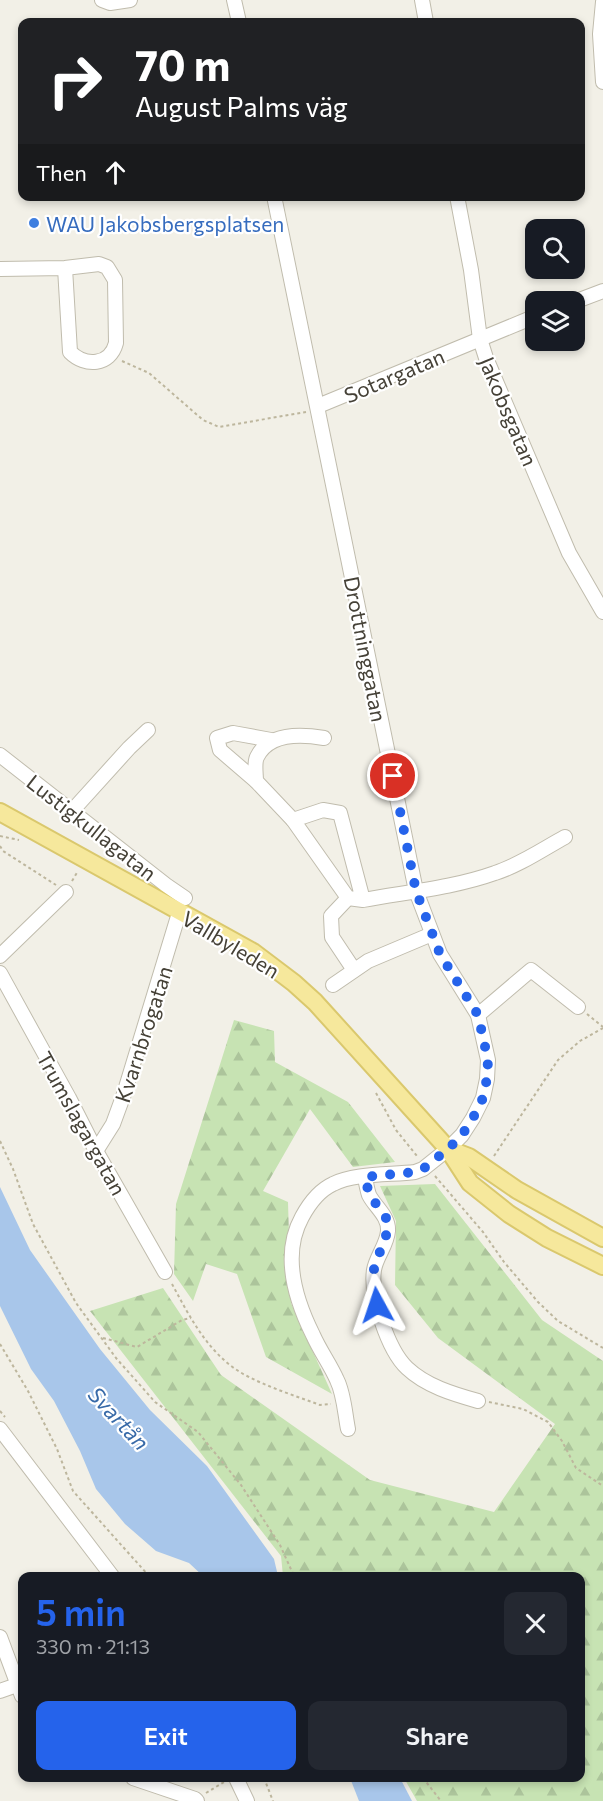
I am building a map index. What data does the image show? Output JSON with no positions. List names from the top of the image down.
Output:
{
  "streets": {
    "main road": ["Vallbyleden"],
    "street": [
      "Sotargatan",
      "Jakobsgatan",
      "Drottninggatan",
      "Lustigkullagatan",
      "Kvarnbrogatan",
      "Trumslagargatan"
    ]
  },
  "crossings": [
    ["Sotargatan", "Jakobsgatan"],
    ["Sotargatan", "Drottninggatan"],
    ["Drottninggatan", "Vallbyleden"],
    ["Lustigkullagatan", "Vallbyleden"],
    ["Lustigkullagatan", "Kvarnbrogatan"],
    ["Vallbyleden", "Kvarnbrogatan"],
    ["Kvarnbrogatan", "Trumslagargatan"]
  ],
  "water": ["Svartån"],
  "places": ["WAU Jakobsbergsplatsen"],
  "page": {
    "turn": ["70 m", "August Palms väg"],
    "then": "Then",
    "heading": ["5 min", "330 m · 21:13"],
    "buttons": ["Exit", "Share"]
  }
}
